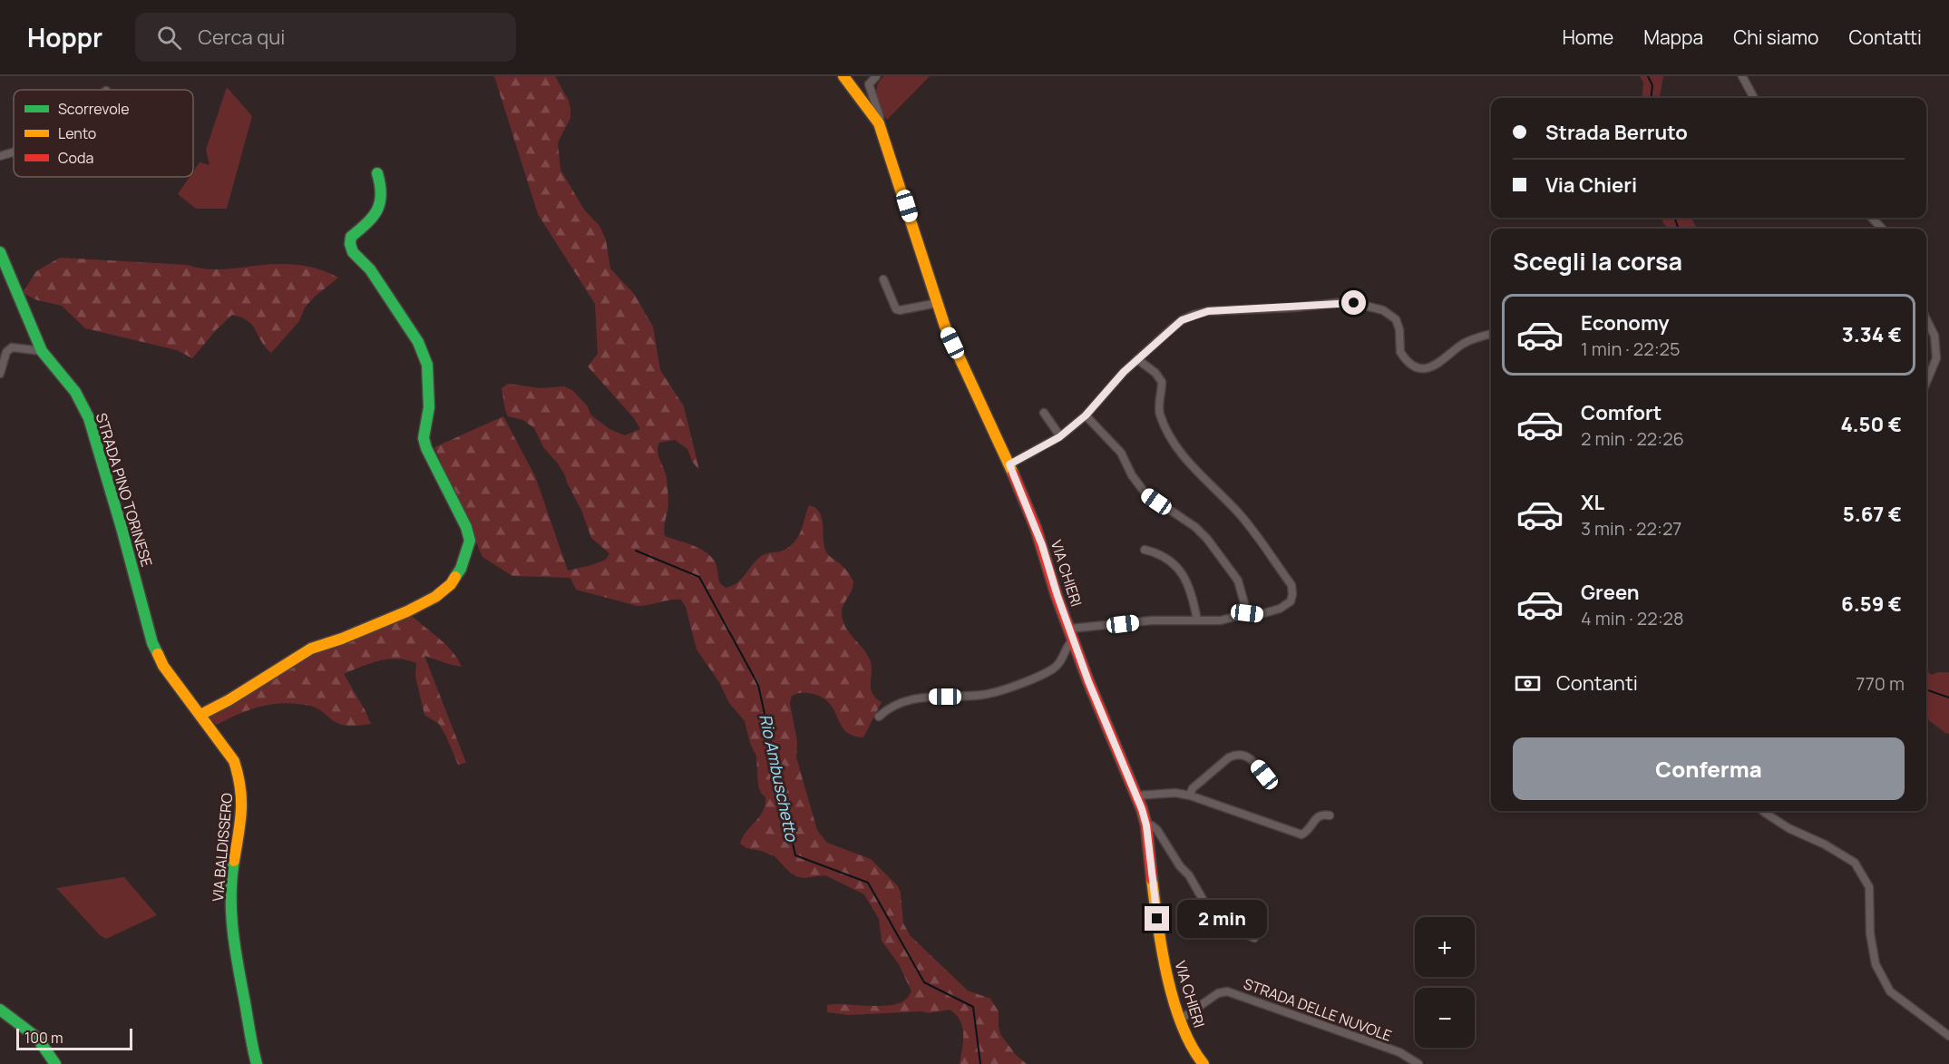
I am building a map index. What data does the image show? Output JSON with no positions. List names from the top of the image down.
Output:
{
  "streets": {
    "street": [
      "STRADA PINO TORINESE",
      "VIA CHIERI",
      "VIA BALDISSERO",
      "STRADA DELLE NUVOLE"
    ]
  },
  "crossings": [
    ["STRADA PINO TORINESE", "VIA BALDISSERO"],
    ["VIA CHIERI", "STRADA DELLE NUVOLE"]
  ],
  "water": ["Rio Ambuschetto"],
  "legend": ["Scorrevole", "Lento", "Coda"],
  "scale_bar": "100 m",
  "page": {
    "header": "Hoppr",
    "search": "Cerca qui",
    "nav": [
      "Home",
      "Mappa",
      "Chi siamo",
      "Contatti"
    ],
    "banner": ["Strada Berruto", "Via Chieri"],
    "heading": "Scegli la corsa",
    "list": [
      {
        "name": "Economy",
        "note": "1 min · 22:25",
        "value": "3.34 €"
      },
      {
        "name": "Comfort",
        "note": "2 min · 22:26",
        "value": "4.50 €"
      },
      {
        "name": "XL",
        "note": "3 min · 22:27",
        "value": "5.67 €"
      },
      {
        "name": "Green",
        "note": "4 min · 22:28",
        "value": "6.59 €"
      }
    ],
    "pay": ["Contanti", "770 m"],
    "buttons": "Conferma",
    "bubble": "2 min",
    "map_buttons": ["+", "−"],
    "scale": "100 m"
  }
}
